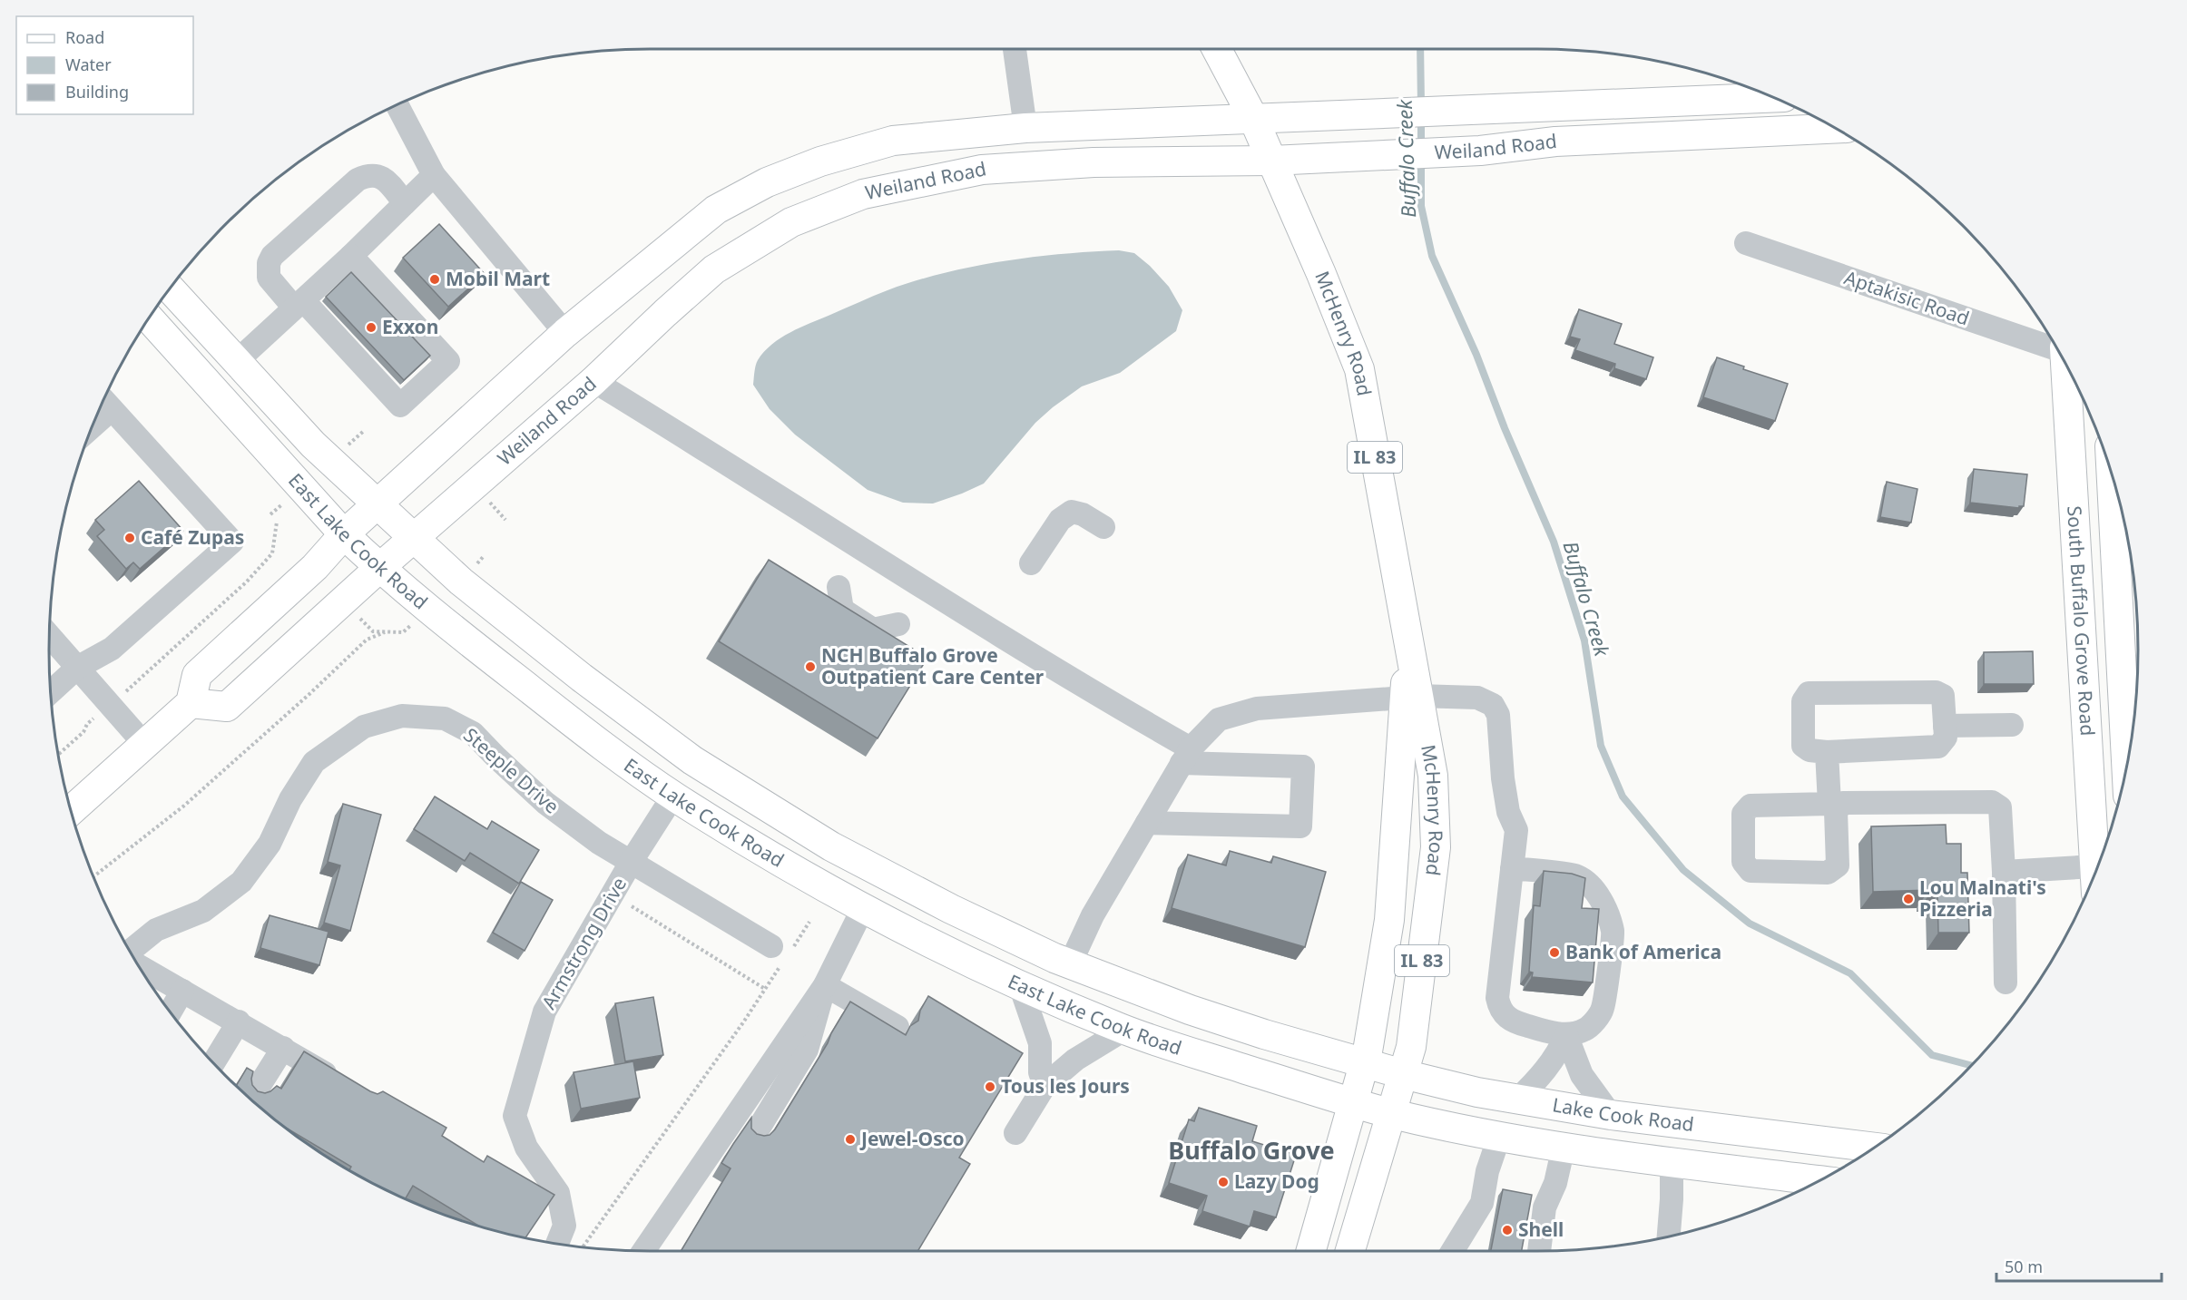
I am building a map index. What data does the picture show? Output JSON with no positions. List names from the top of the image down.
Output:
{
  "streets": {
    "main road": [
      "Weiland Road",
      "McHenry Road",
      "IL 83",
      "East Lake Cook Road",
      "South Buffalo Grove Road",
      "Lake Cook Road"
    ],
    "street": ["Aptakisic Road", "Steeple Drive", "Armstrong Drive"]
  },
  "crossings": [
    ["Weiland Road", "McHenry Road"],
    ["Weiland Road", "East Lake Cook Road"],
    ["McHenry Road", "East Lake Cook Road"],
    ["McHenry Road", "Lake Cook Road"],
    ["East Lake Cook Road", "Armstrong Drive"],
    ["East Lake Cook Road", "Lake Cook Road"],
    ["Steeple Drive", "Armstrong Drive"]
  ],
  "districts": ["Buffalo Grove"],
  "water": ["Buffalo Creek"],
  "places": [
    "Mobil Mart",
    "Exxon",
    "Café Zupas",
    "NCH Buffalo Grove Outpatient Care Center",
    "Lou Malnati's Pizzeria",
    "Bank of America",
    "Tous les Jours",
    "Jewel-Osco",
    "Lazy Dog",
    "Shell"
  ],
  "legend": ["Road", "Water", "Building"],
  "scale_bar": "50 m"
}
